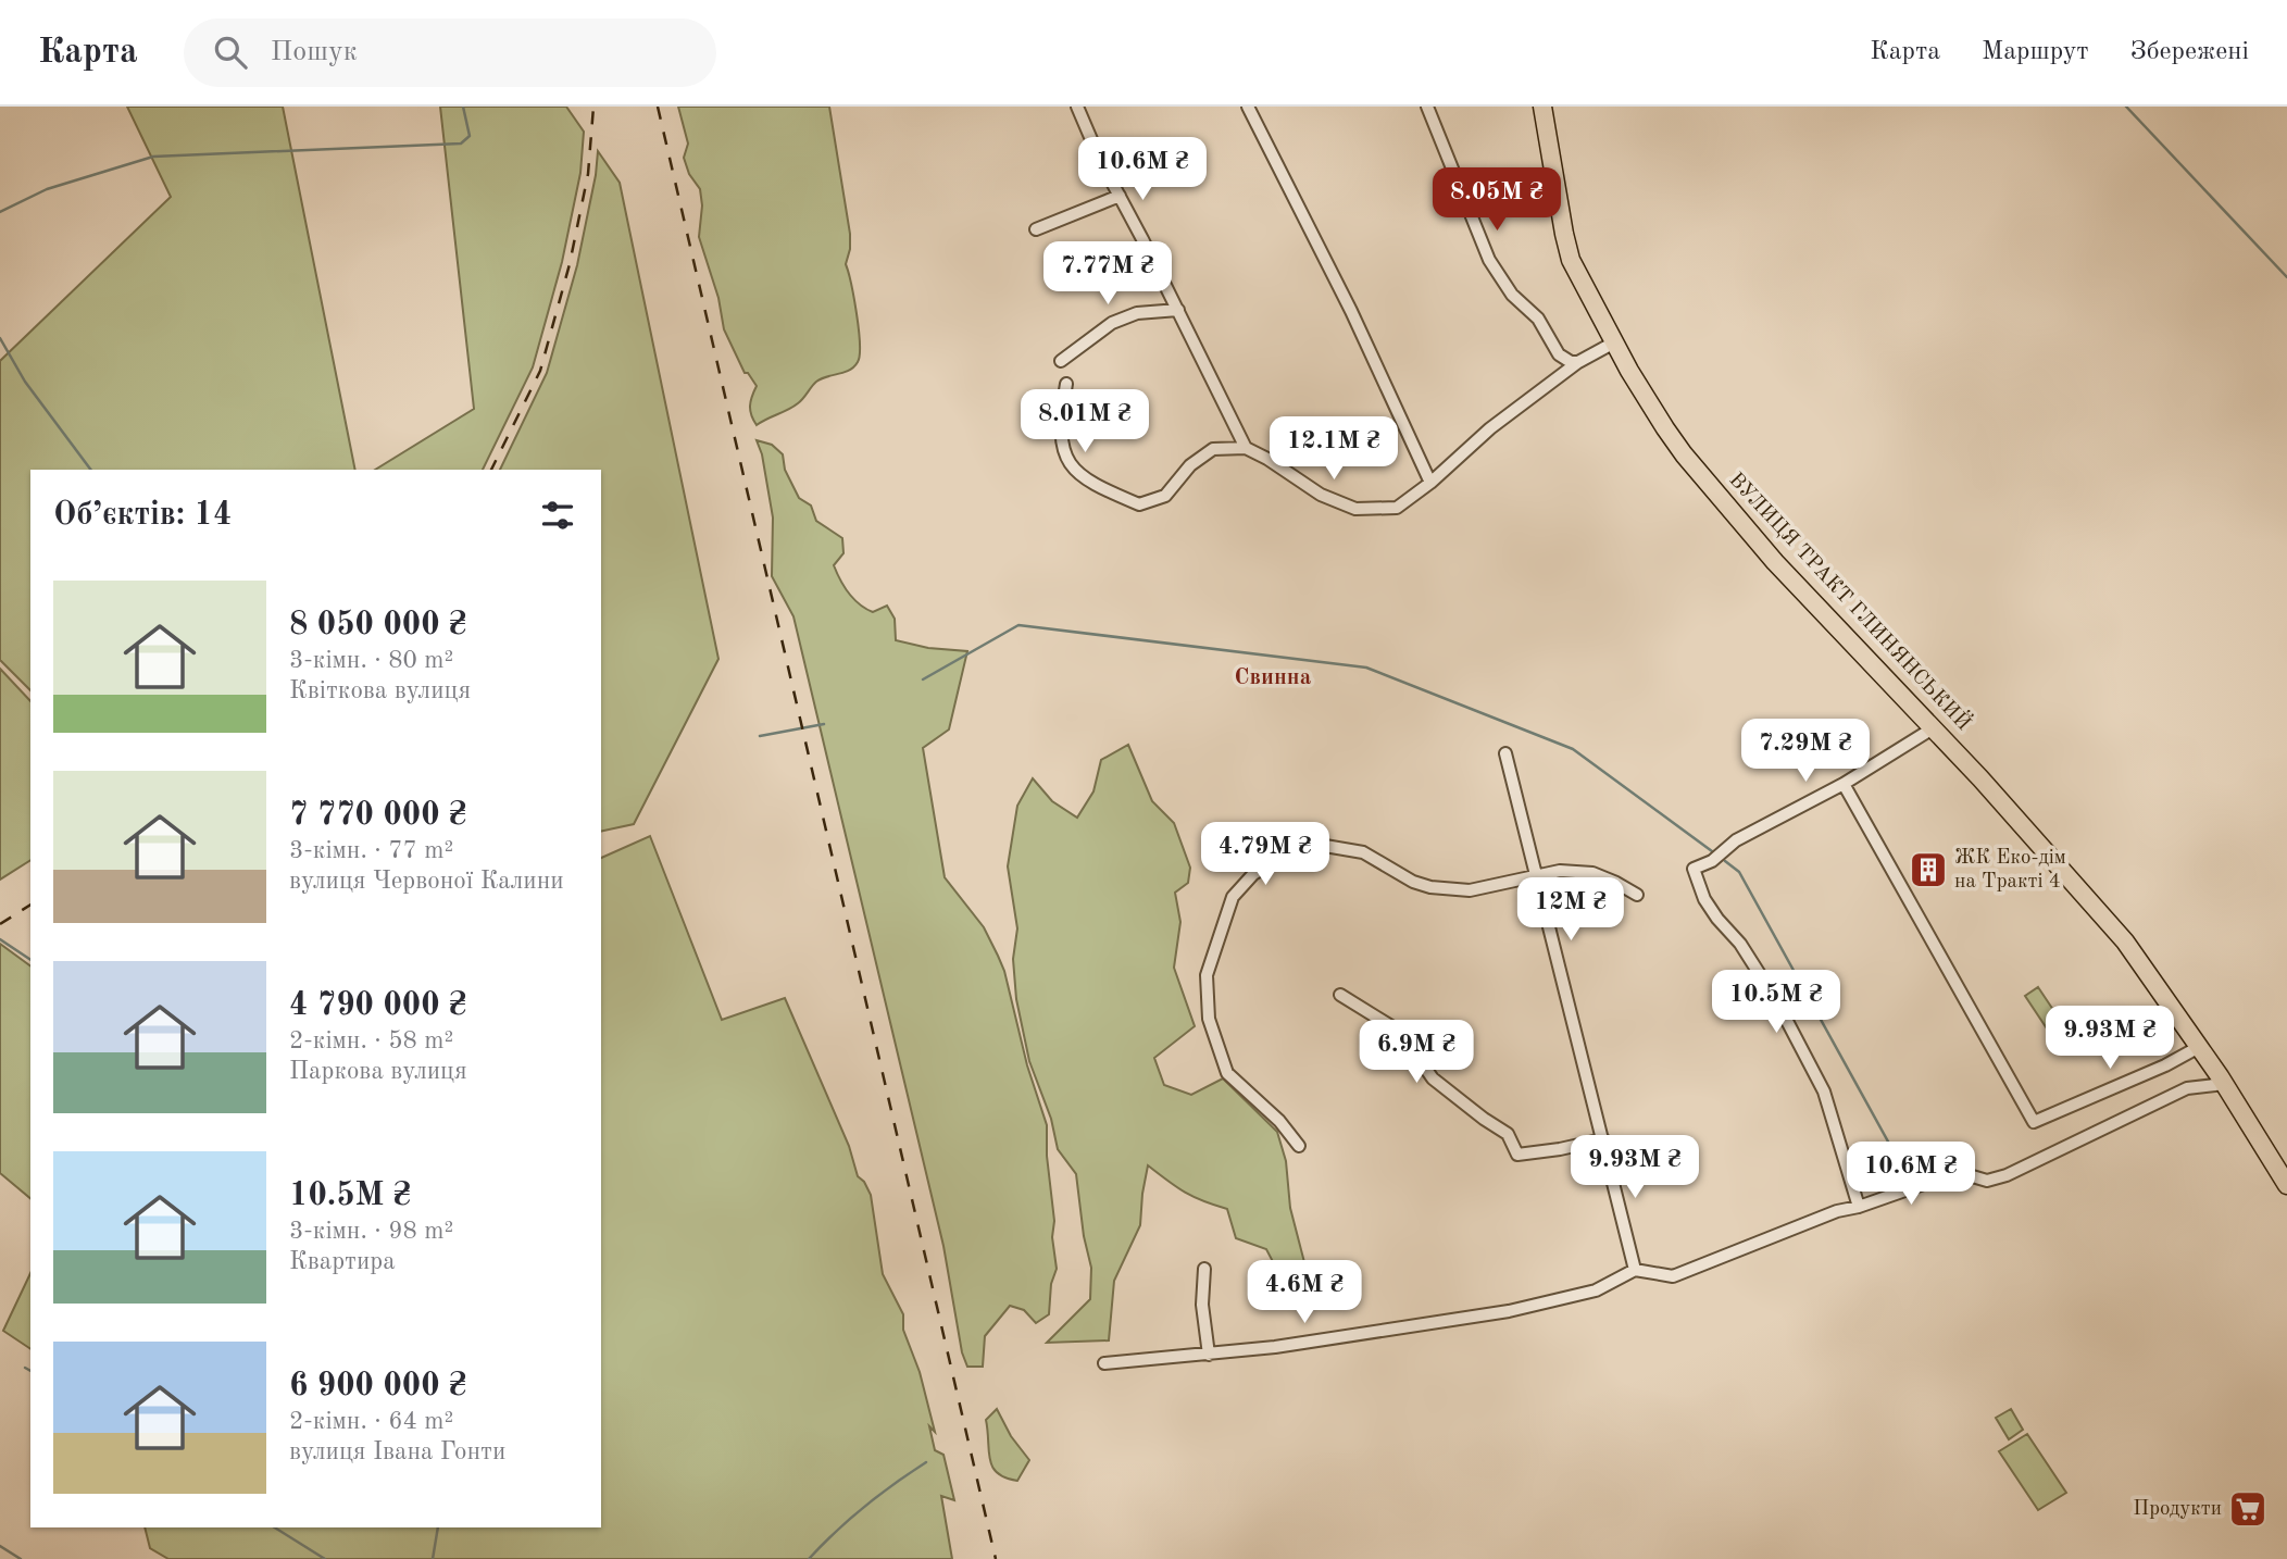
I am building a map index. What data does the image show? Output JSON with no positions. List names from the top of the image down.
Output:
{
  "streets": {
    "main road": ["ВУЛИЦЯ ТРАКТ ГЛИНЯНСЬКИЙ"]
  },
  "districts": ["Свинна"],
  "places": {
    "building": ["ЖК Еко-дім на Тракті 4"],
    "supermarket": ["Продукти"]
  },
  "page": {
    "header": "Карта",
    "search": "Пошук",
    "nav": ["Карта", "Маршрут", "Збережені"],
    "price": [
      "10.6M ₴",
      "8.05M ₴",
      "7.77M ₴",
      "8.01M ₴",
      "12.1M ₴",
      "7.29M ₴",
      "4.79M ₴",
      "12M ₴",
      "10.5M ₴",
      "9.93M ₴",
      "6.9M ₴",
      "9.93M ₴",
      "10.6M ₴",
      "4.6M ₴"
    ],
    "heading": "Об’єктів: 14",
    "list": [
      {
        "name": "8 050 000 ₴",
        "note": "3-кімн. · 80 m² · Квіткова вулиця"
      },
      {
        "name": "7 770 000 ₴",
        "note": "3-кімн. · 77 m² · вулиця Червоної Калини"
      },
      {
        "name": "4 790 000 ₴",
        "note": "2-кімн. · 58 m² · Паркова вулиця"
      },
      {
        "name": "10.5M ₴",
        "note": "3-кімн. · 98 m² · Квартира"
      },
      {
        "name": "6 900 000 ₴",
        "note": "2-кімн. · 64 m² · вулиця Івана Гонти"
      }
    ]
  }
}
